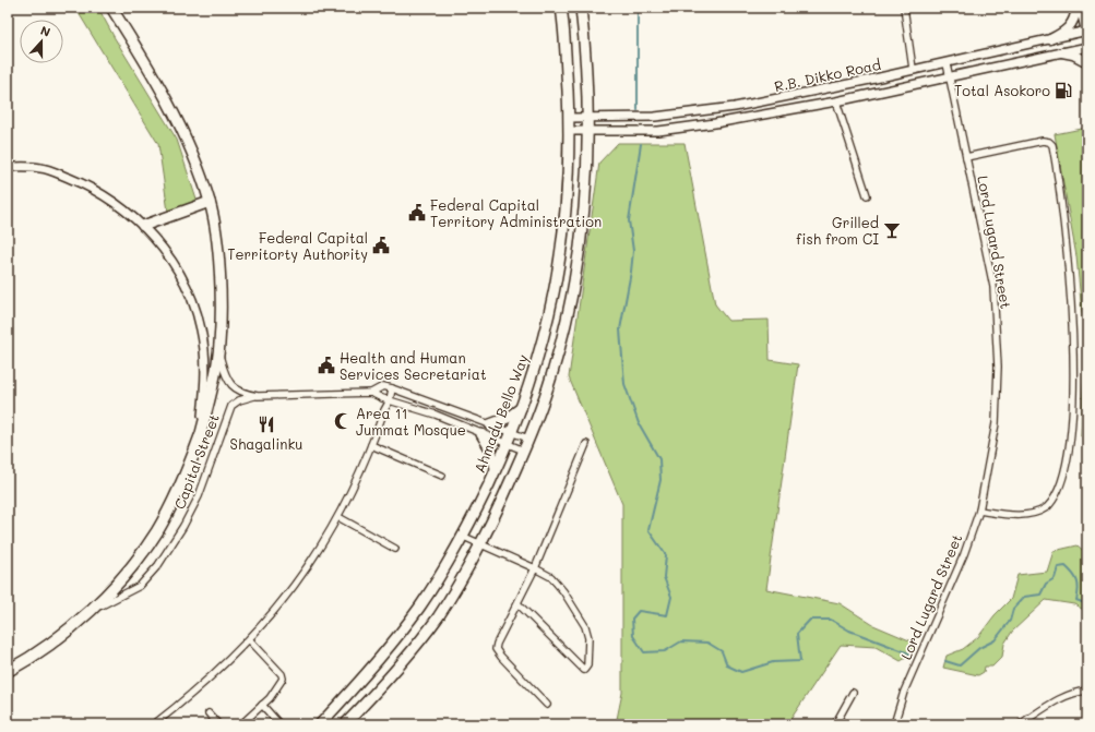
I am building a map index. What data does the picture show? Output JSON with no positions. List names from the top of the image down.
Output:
{
  "streets": {
    "main road": ["Ahmadu Bello Way"],
    "street": ["R.B. Dikko Road", "Lord Lugard Street", "Capital Street"]
  },
  "crossings": [
    ["R.B. Dikko Road", "Lord Lugard Street"],
    ["R.B. Dikko Road", "Ahmadu Bello Way"],
    ["Ahmadu Bello Way", "Capital Street"]
  ],
  "places": {
    "fuel station": ["Total Asokoro"],
    "public building": ["Federal Capital Territory Administration", "Federal Capital Territorty Authority", "Health and Human Services Secretariat"],
    "bar": ["Grilled fish from CI"],
    "mosque": ["Area 11 Jummat Mosque"],
    "restaurant": ["Shagalinku"]
  },
  "north": "top"
}
